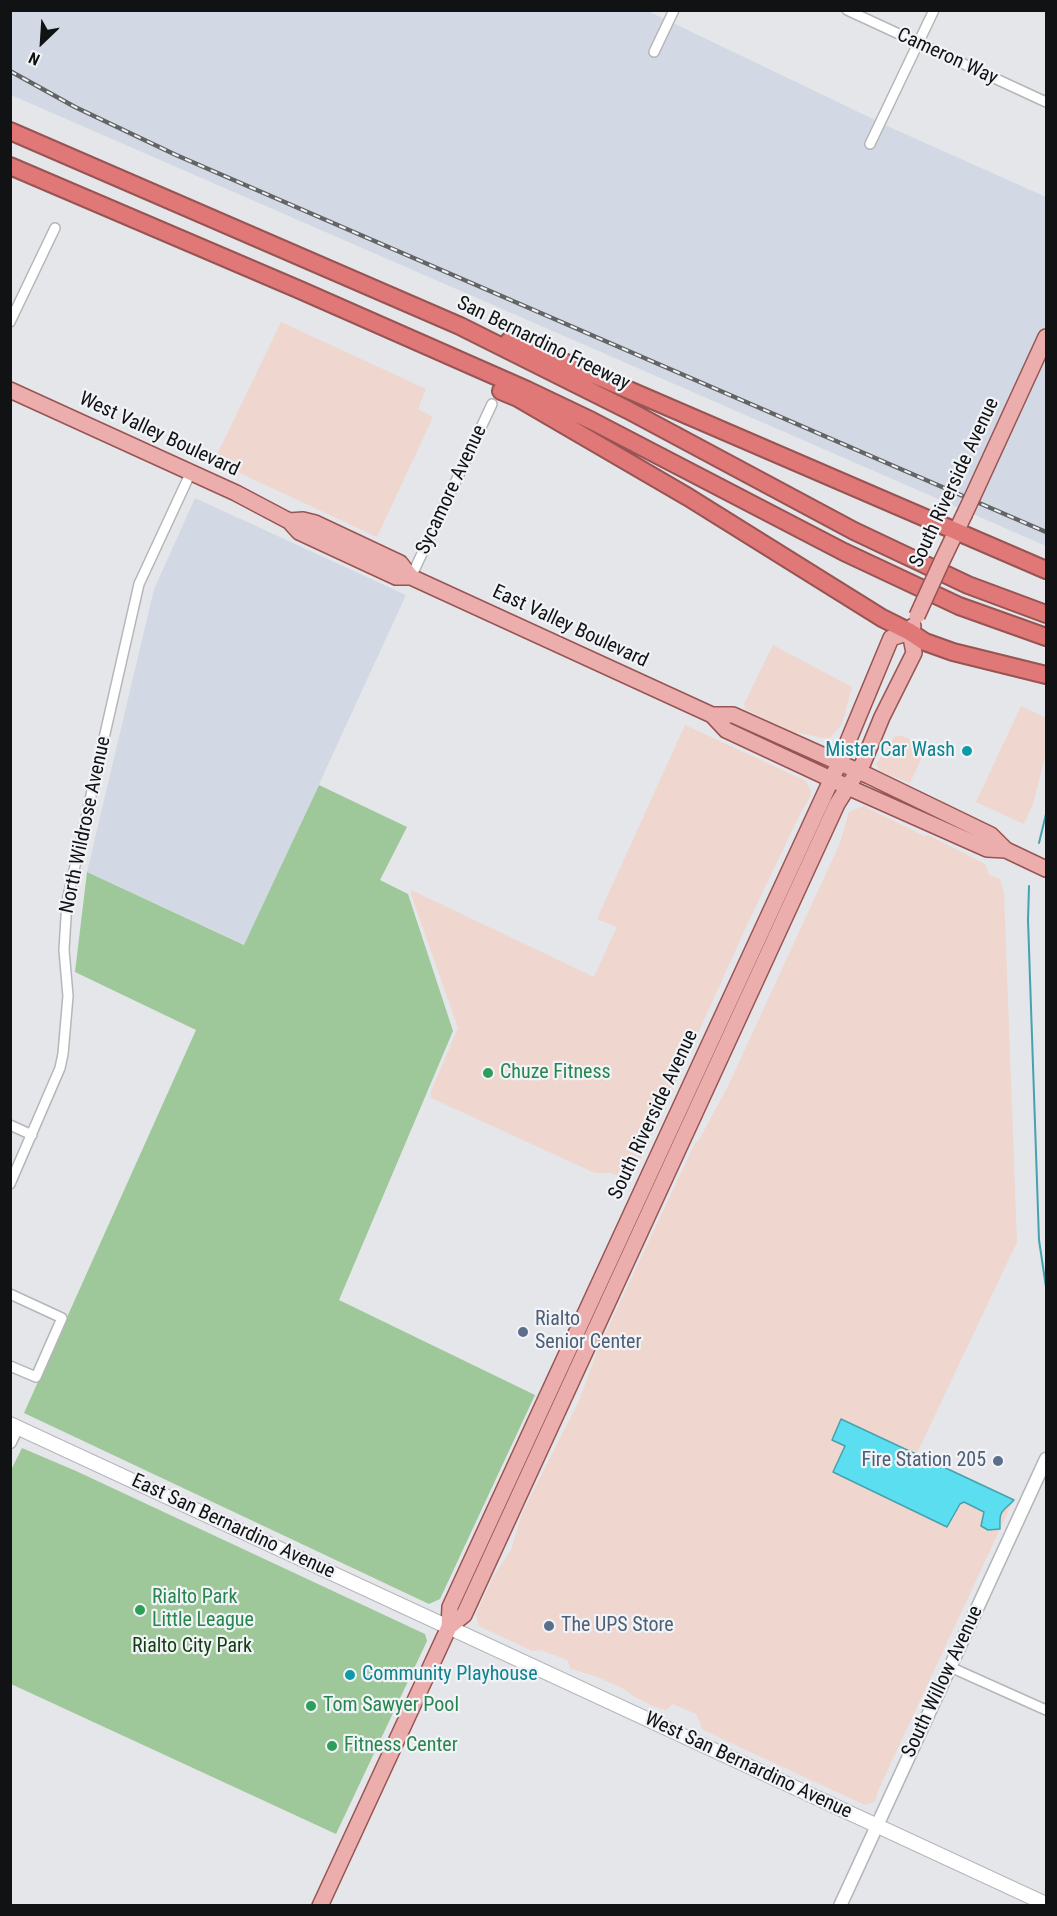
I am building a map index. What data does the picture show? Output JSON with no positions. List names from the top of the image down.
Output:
{
  "streets": {
    "highway": ["San Bernardino Freeway"],
    "main road": [
      "West Valley Boulevard",
      "South Riverside Avenue",
      "East Valley Boulevard",
      "East San Bernardino Avenue",
      "West San Bernardino Avenue"
    ],
    "street": [
      "Cameron Way",
      "Sycamore Avenue",
      "North Wildrose Avenue",
      "South Willow Avenue"
    ]
  },
  "crossings": [
    ["West Valley Boulevard", "Sycamore Avenue"],
    ["West Valley Boulevard", "East Valley Boulevard"],
    ["West Valley Boulevard", "North Wildrose Avenue"],
    ["South Riverside Avenue", "East Valley Boulevard"],
    ["South Riverside Avenue", "East San Bernardino Avenue"],
    ["South Riverside Avenue", "West San Bernardino Avenue"],
    ["Sycamore Avenue", "East Valley Boulevard"],
    ["East San Bernardino Avenue", "West San Bernardino Avenue"],
    ["South Willow Avenue", "West San Bernardino Avenue"]
  ],
  "parks": ["Rialto City Park"],
  "places": [
    "Mister Car Wash",
    "Chuze Fitness",
    "Rialto Senior Center",
    "Fire Station 205",
    "Rialto Park Little League",
    "The UPS Store",
    "Community Playhouse",
    "Tom Sawyer Pool",
    "Fitness Center"
  ],
  "north": "bottom left"
}
